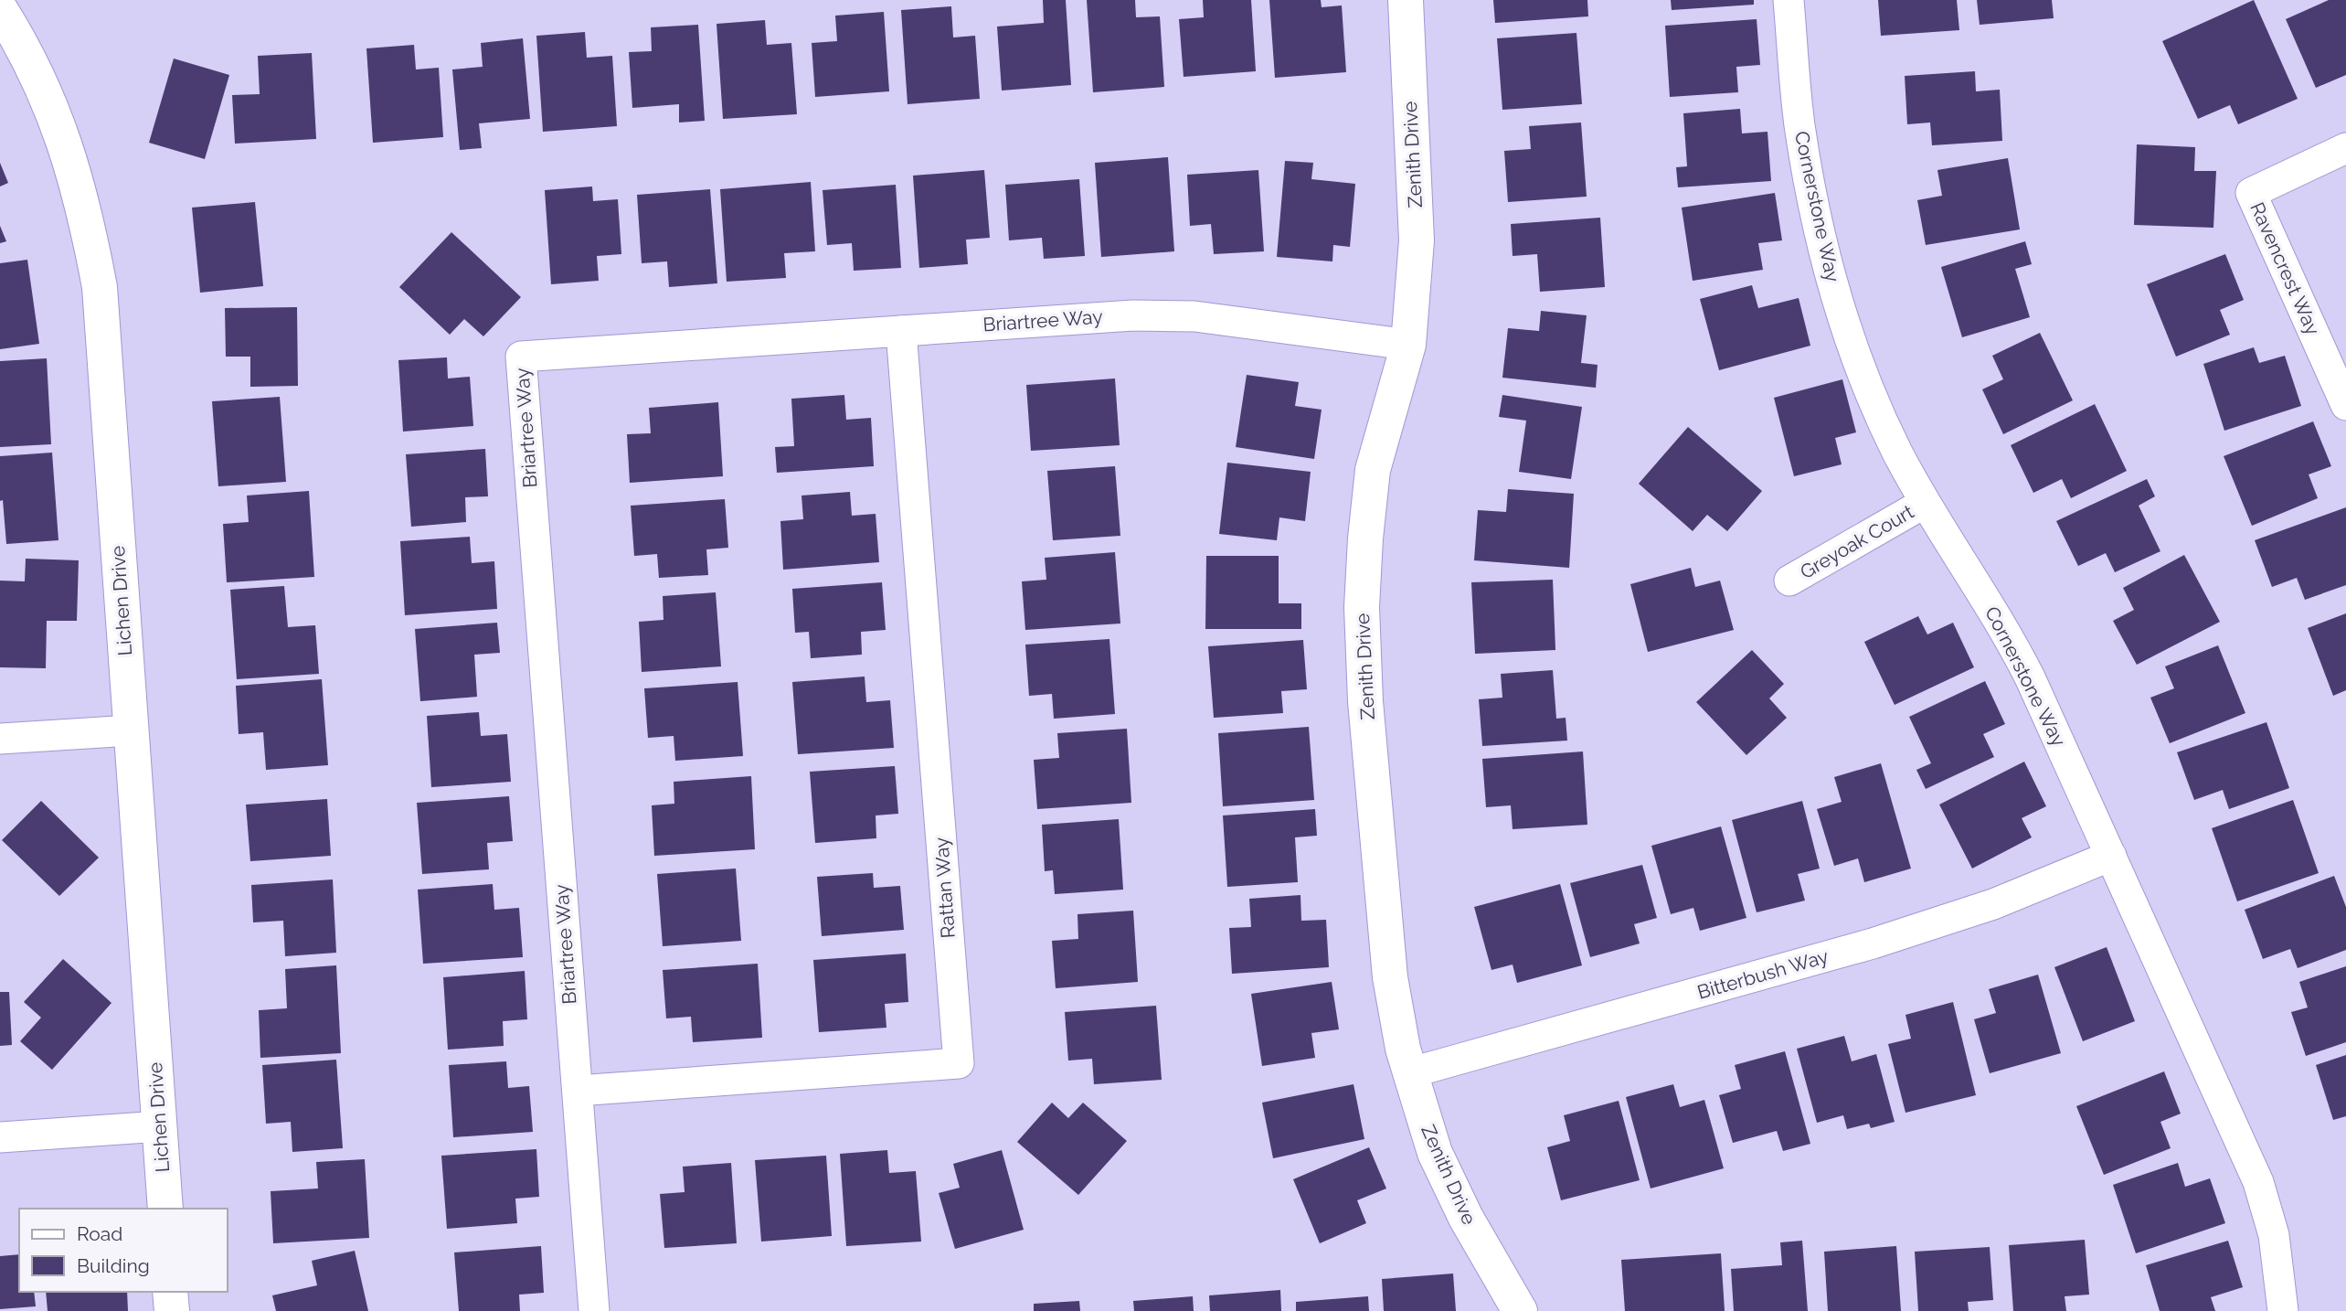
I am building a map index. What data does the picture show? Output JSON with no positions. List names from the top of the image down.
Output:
{
  "streets": {
    "street": [
      "Zenith Drive",
      "Cornerstone Way",
      "Ravencrest Way",
      "Briartree Way",
      "Greyoak Court",
      "Lichen Drive",
      "Rattan Way",
      "Bitterbush Way"
    ]
  },
  "crossings": [
    ["Zenith Drive", "Briartree Way"],
    ["Zenith Drive", "Bitterbush Way"],
    ["Cornerstone Way", "Greyoak Court"],
    ["Cornerstone Way", "Bitterbush Way"],
    ["Briartree Way", "Rattan Way"]
  ],
  "legend": ["Road", "Building"]
}
